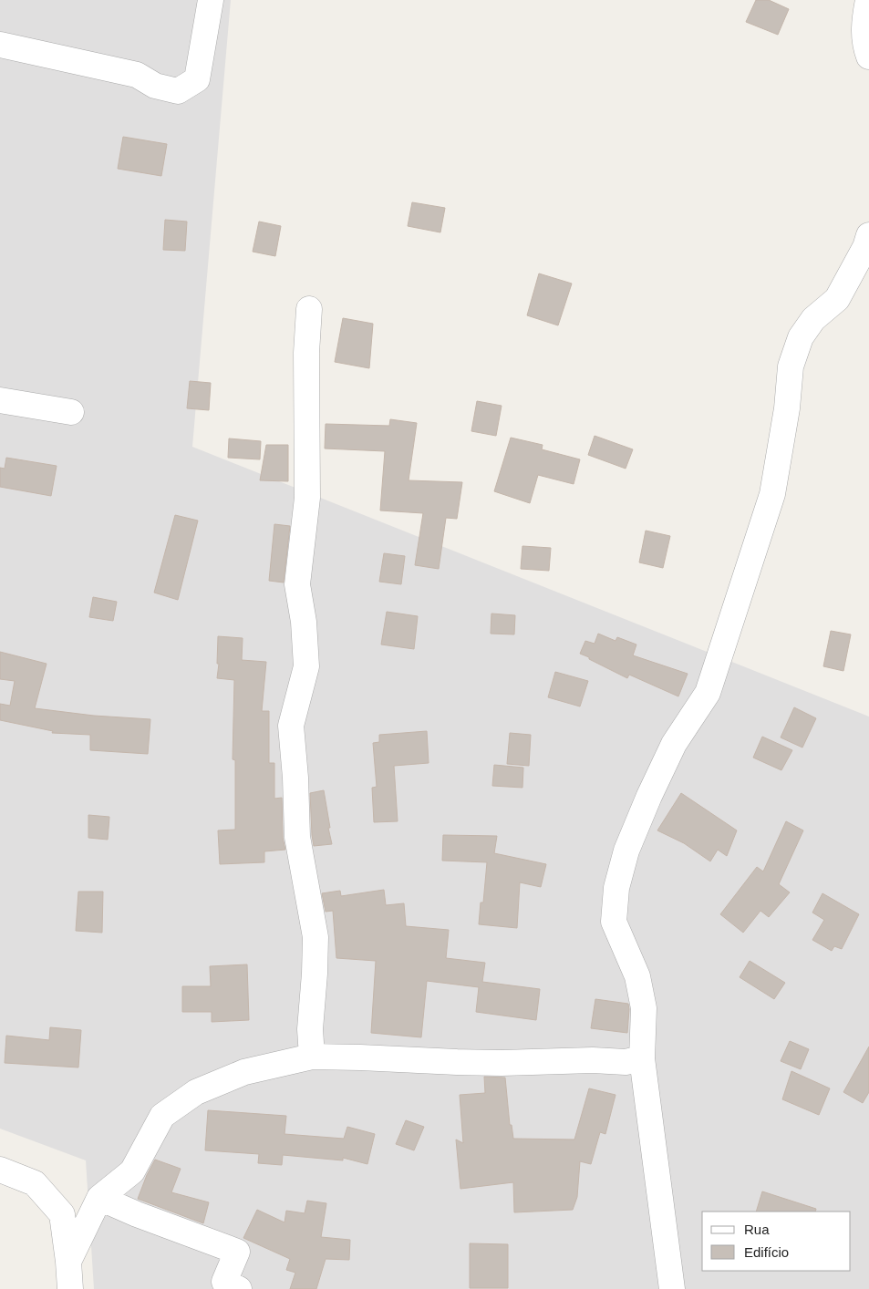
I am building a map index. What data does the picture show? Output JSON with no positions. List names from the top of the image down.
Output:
{
  "legend": ["Rua", "Edifício"]
}
